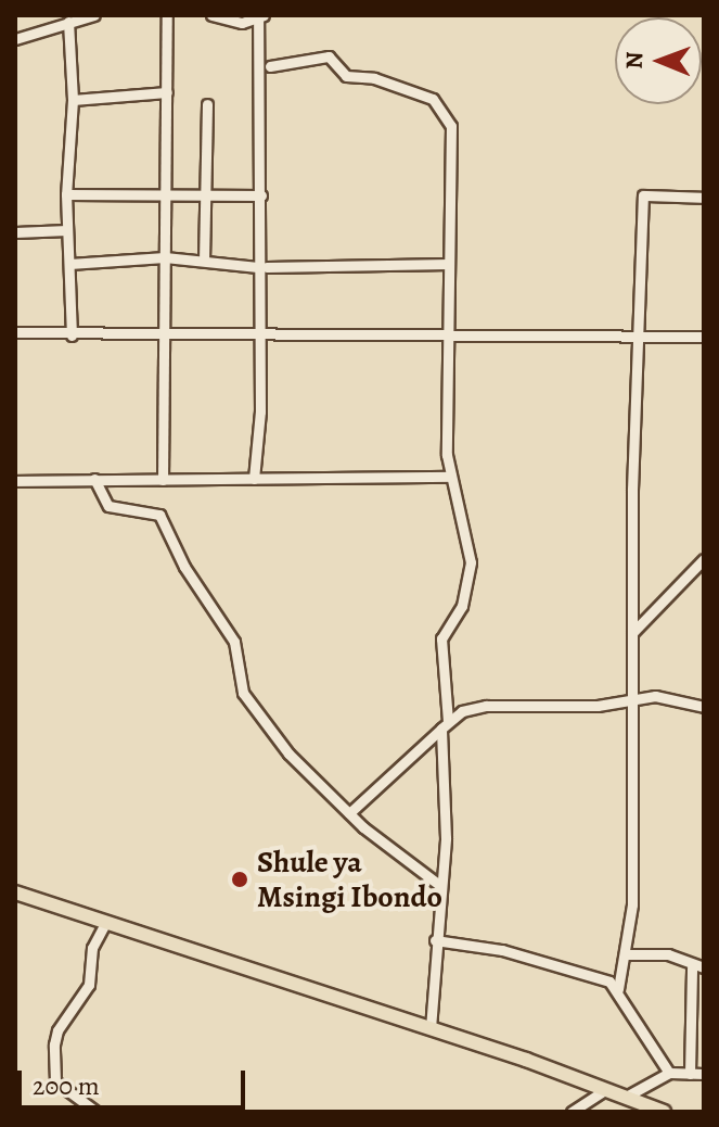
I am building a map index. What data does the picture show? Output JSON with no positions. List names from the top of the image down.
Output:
{
  "places": ["Shule ya Msingi Ibondo"],
  "scale_bar": "200 m",
  "north": "left"
}
